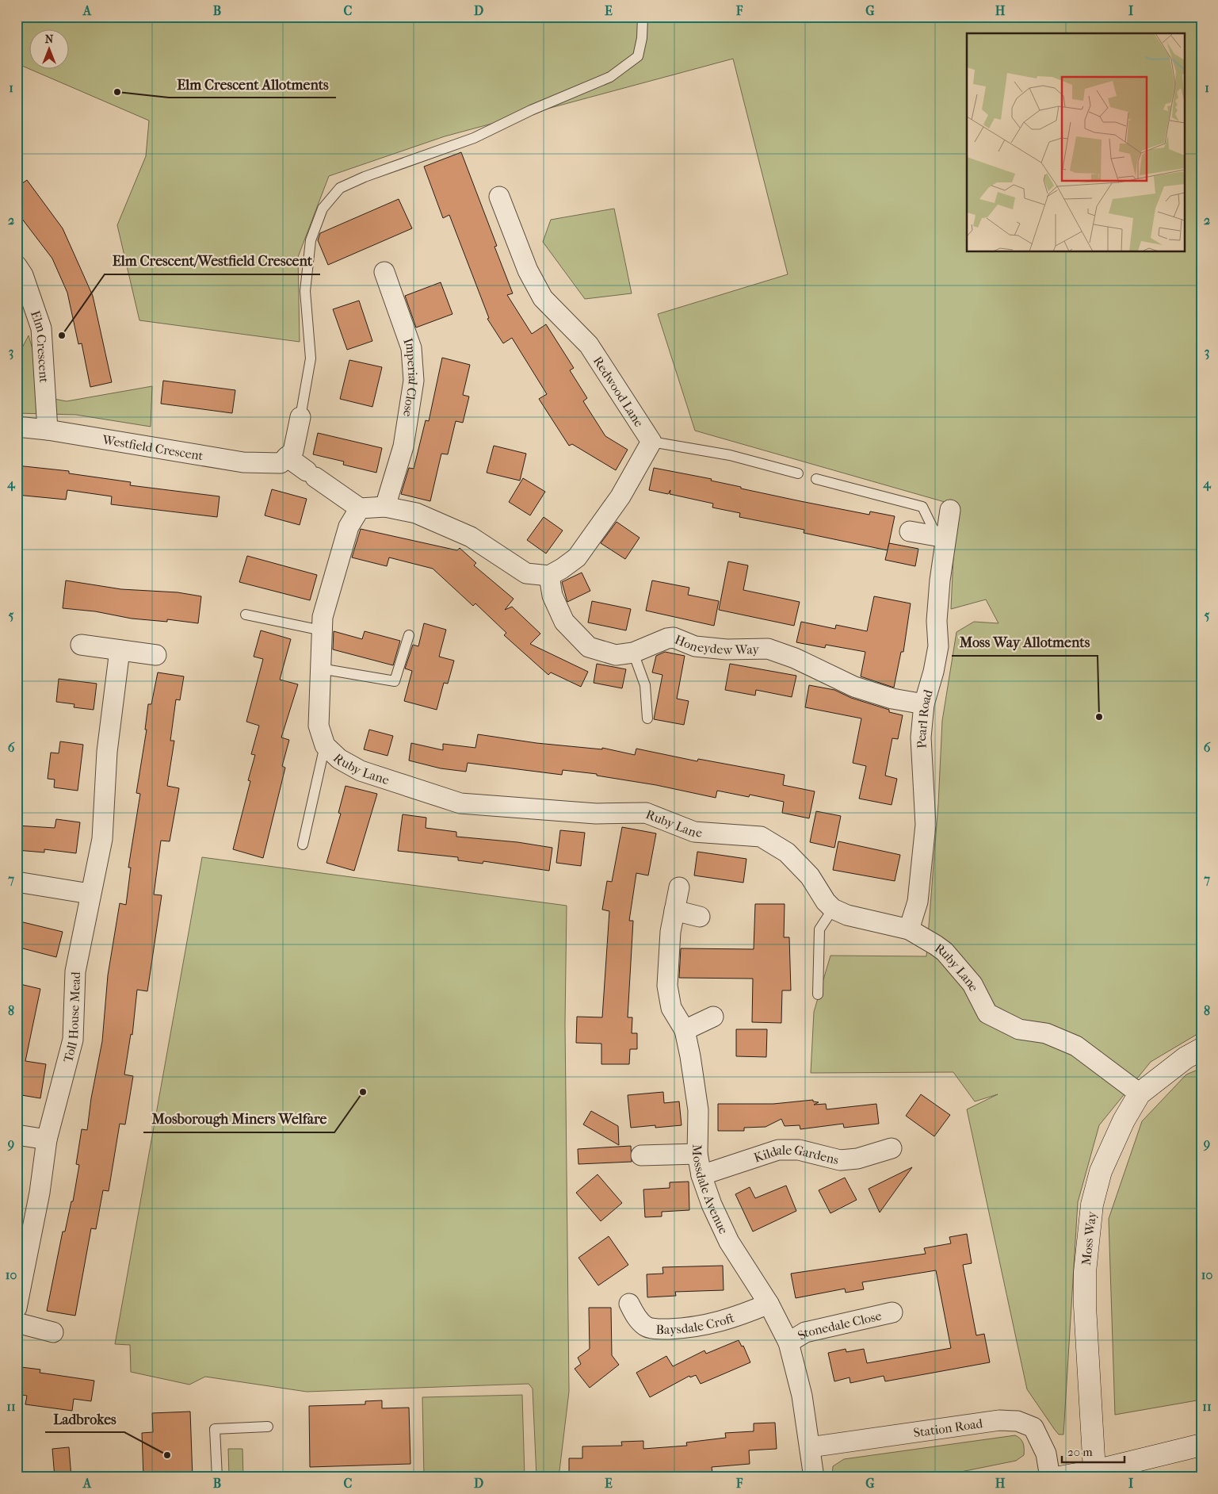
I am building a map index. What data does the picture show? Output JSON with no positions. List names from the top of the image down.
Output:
{
  "streets": {
    "street": [
      "Elm Crescent",
      "Imperial Close",
      "Redwood Lane",
      "Westfield Crescent",
      "Honeydew Way",
      "Pearl Road",
      "Ruby Lane",
      "Toll House Mead",
      "Kildale Gardens",
      "Mossdale Avenue",
      "Moss Way",
      "Baysdale Croft",
      "Stonedale Close",
      "Station Road"
    ]
  },
  "crossings": [
    ["Elm Crescent", "Westfield Crescent"],
    ["Redwood Lane", "Honeydew Way"],
    ["Honeydew Way", "Pearl Road"],
    ["Pearl Road", "Ruby Lane"],
    ["Ruby Lane", "Moss Way"],
    ["Kildale Gardens", "Mossdale Avenue"],
    ["Mossdale Avenue", "Baysdale Croft"],
    ["Mossdale Avenue", "Stonedale Close"],
    ["Mossdale Avenue", "Station Road"]
  ],
  "places": [
    "Elm Crescent Allotments",
    "Elm Crescent/Westfield Crescent",
    "Moss Way Allotments",
    "Mosborough Miners Welfare",
    "Ladbrokes"
  ],
  "scale_bar": "20 m",
  "north": "top",
  "grid": {
    "columns": [
      "A",
      "B",
      "C",
      "D",
      "E",
      "F",
      "G",
      "H",
      "I"
    ],
    "rows": [
      "1",
      "2",
      "3",
      "4",
      "5",
      "6",
      "7",
      "8",
      "9",
      "10",
      "11"
    ]
  }
}
